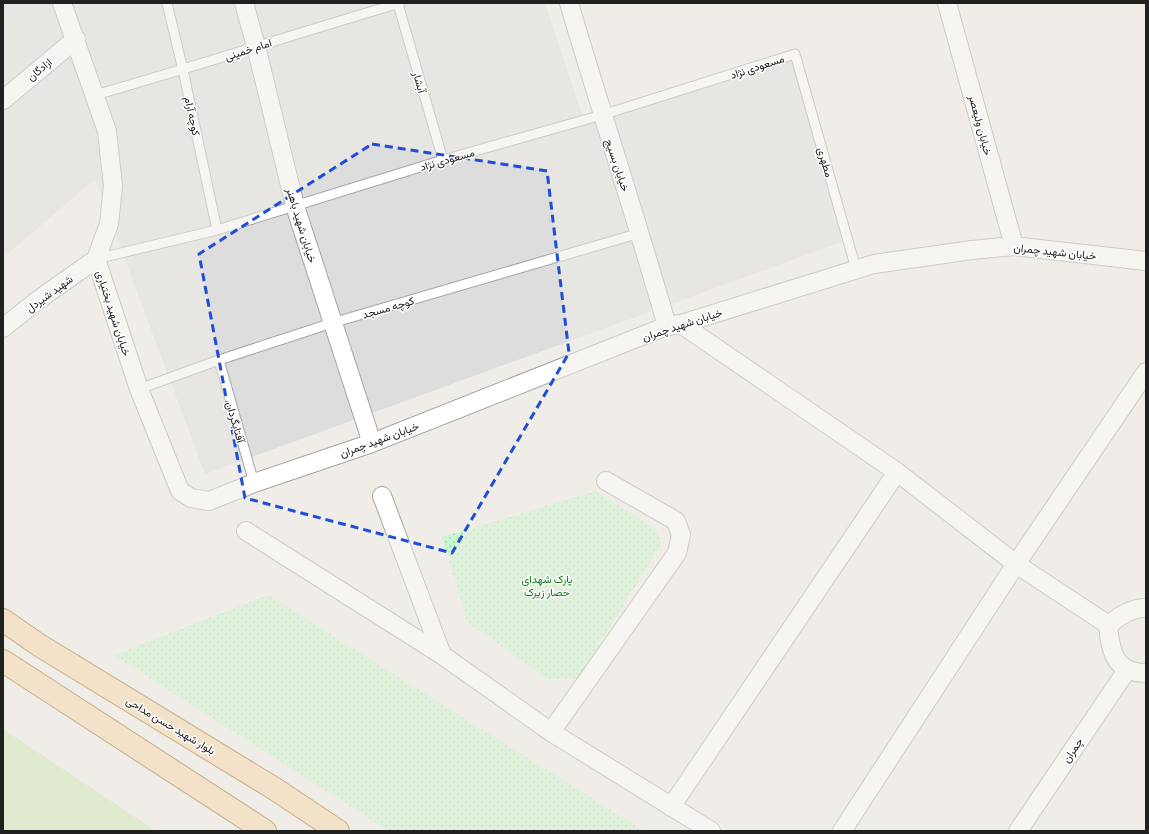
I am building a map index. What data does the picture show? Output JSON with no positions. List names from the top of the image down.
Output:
{
  "streets": {
    "main road": ["بلوار شهید حسن مداحی"],
    "street": [
      "ازادگان",
      "خیابان ولیعصر",
      "خیابان بسیج",
      "خیابان شهید باهنر",
      "خیابان شهید چمران",
      "شهید شیردل",
      "خیابان شهید بختیاری",
      "چمران"
    ],
    "lane": [
      "امام خمینی",
      "مسعودی نژاد",
      "آبشار",
      "کوچه آرام",
      "مطهری",
      "کوچه مسجد",
      "آفتابگردان"
    ]
  },
  "crossings": [
    ["امام خمینی", "آبشار"],
    ["امام خمینی", "کوچه آرام"],
    ["امام خمینی", "خیابان شهید باهنر"],
    ["امام خمینی", "خیابان شهید بختیاری"],
    ["مسعودی نژاد", "آبشار"],
    ["مسعودی نژاد", "کوچه آرام"],
    ["مسعودی نژاد", "مطهری"],
    ["مسعودی نژاد", "خیابان بسیج"],
    ["مسعودی نژاد", "خیابان شهید باهنر"],
    ["مسعودی نژاد", "شهید شیردل"],
    ["مسعودی نژاد", "خیابان شهید بختیاری"],
    ["ازادگان", "خیابان شهید بختیاری"],
    ["خیابان ولیعصر", "خیابان شهید چمران"],
    ["مطهری", "خیابان شهید چمران"],
    ["خیابان بسیج", "خیابان شهید چمران"],
    ["خیابان بسیج", "کوچه مسجد"],
    ["خیابان شهید باهنر", "خیابان شهید چمران"],
    ["خیابان شهید باهنر", "کوچه مسجد"],
    ["خیابان شهید چمران", "خیابان شهید بختیاری"],
    ["خیابان شهید چمران", "آفتابگردان"],
    ["شهید شیردل", "خیابان شهید بختیاری"],
    ["کوچه مسجد", "خیابان شهید بختیاری"],
    ["کوچه مسجد", "آفتابگردان"]
  ],
  "parks": ["پارک شهدای حصار زیرک"]
}
